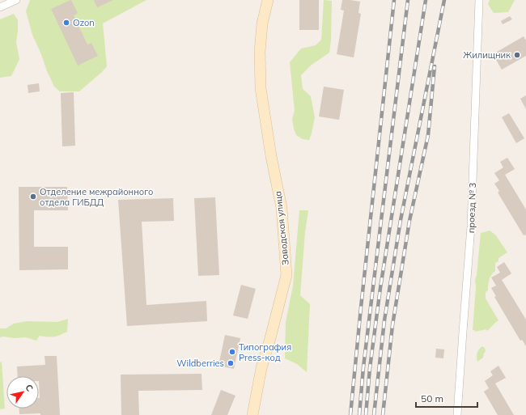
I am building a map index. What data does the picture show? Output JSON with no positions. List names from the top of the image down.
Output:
{
  "streets": {
    "main road": ["Заводская улица"],
    "street": ["проезд № 3"]
  },
  "places": [
    "Ozon",
    "Жилищник",
    "Отделение межрайонного отдела ГИБДД",
    "Типография Press-код",
    "Wildberries"
  ],
  "scale_bar": "50 m",
  "north": "top right"
}
